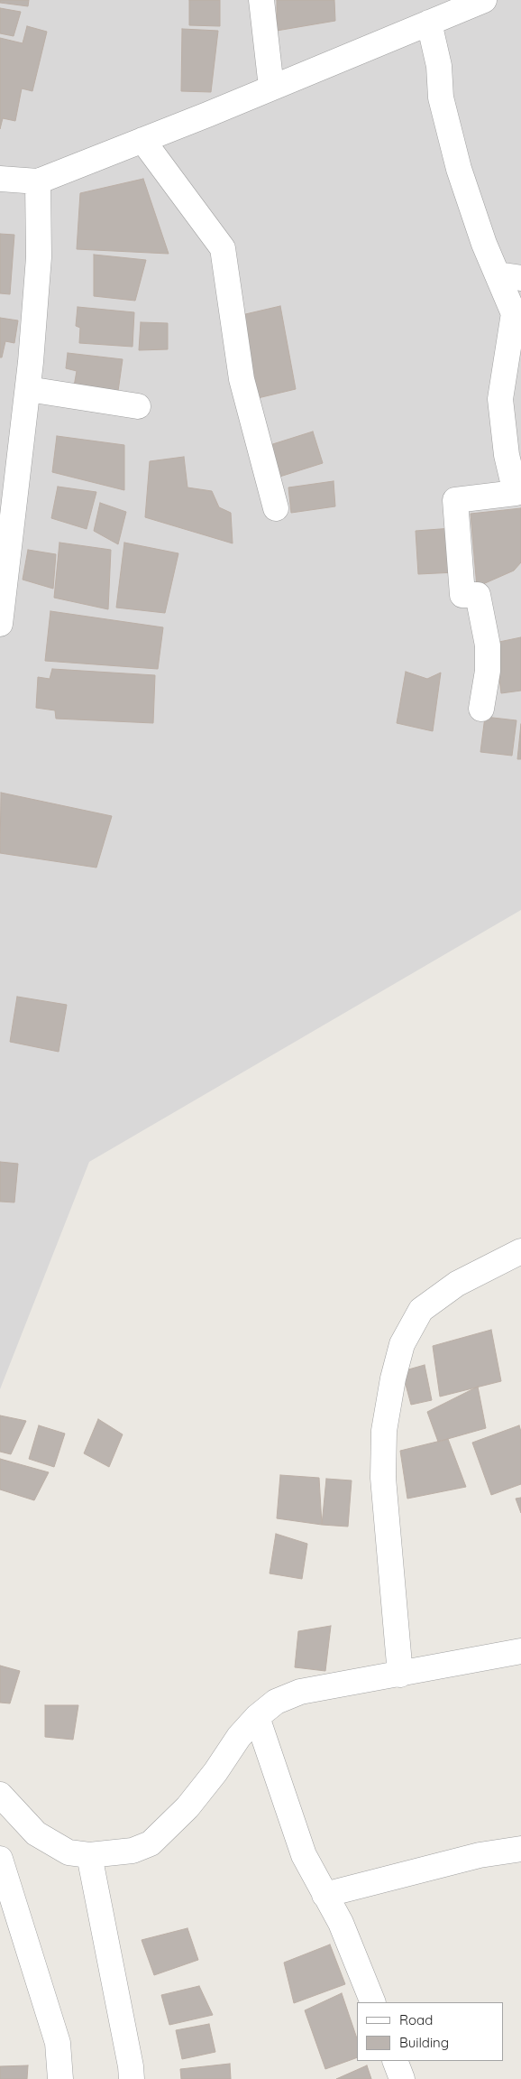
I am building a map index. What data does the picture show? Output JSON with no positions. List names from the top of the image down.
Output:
{
  "legend": ["Road", "Building"]
}
